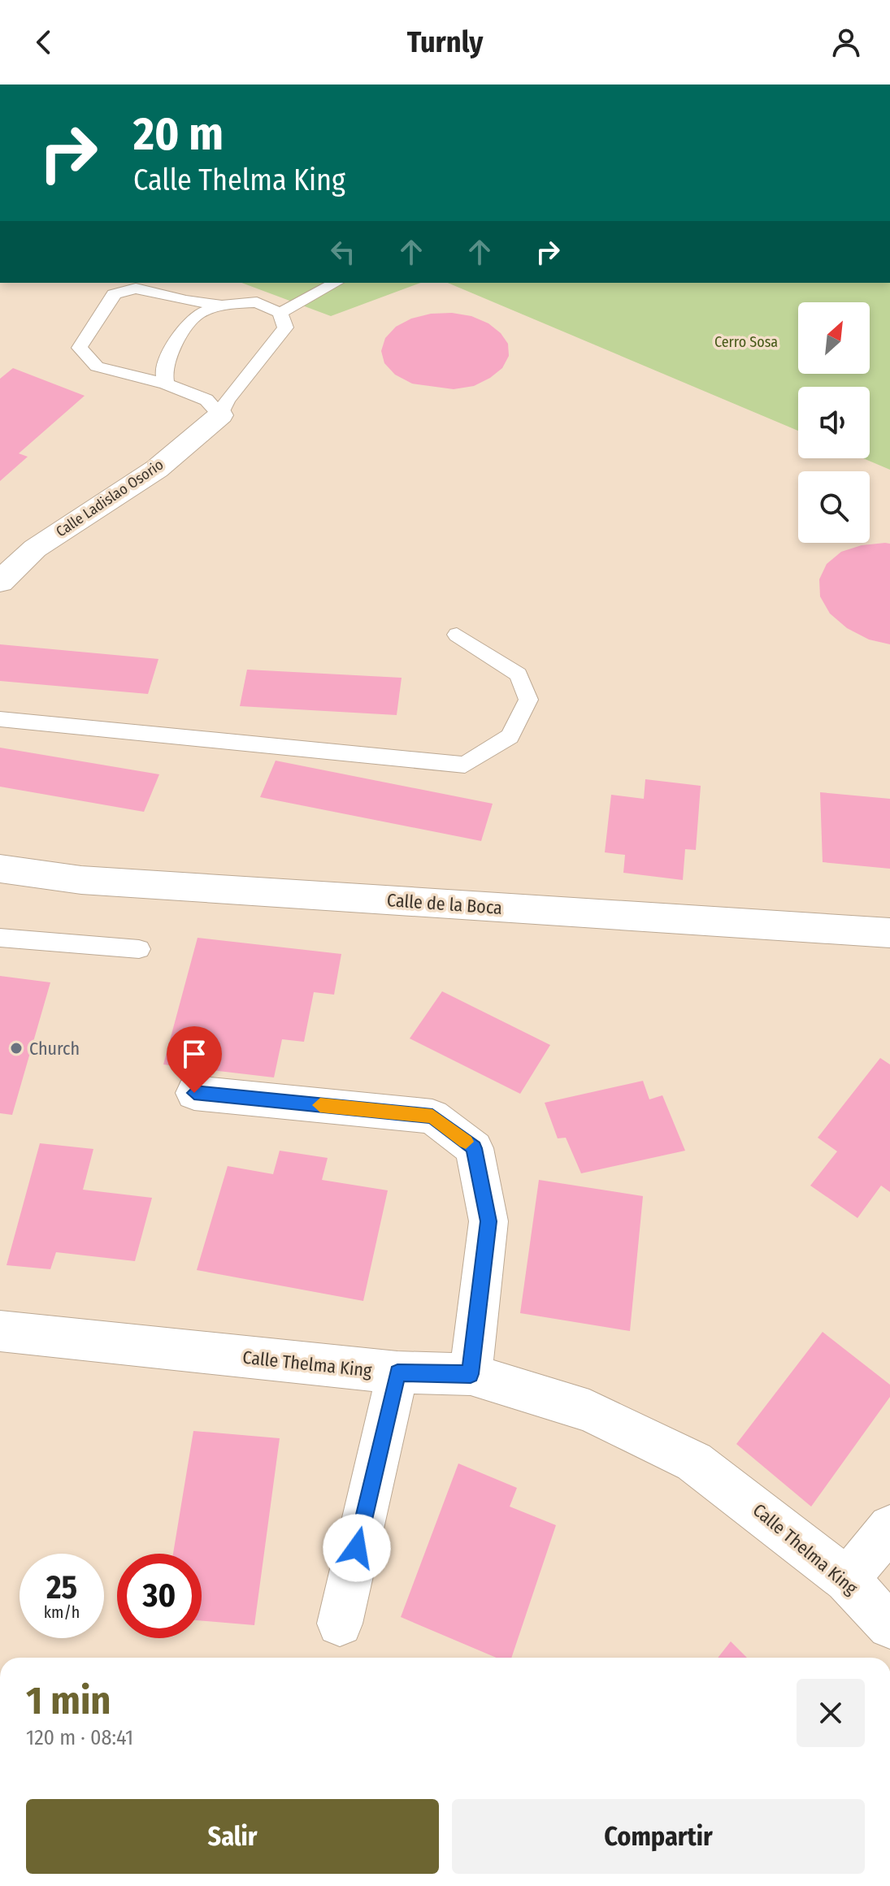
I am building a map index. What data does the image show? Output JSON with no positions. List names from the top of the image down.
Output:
{
  "streets": {
    "street": ["Calle Ladislao Osorio", "Calle de la Boca", "Calle Thelma King"]
  },
  "parks": ["Cerro Sosa"],
  "places": ["Church"],
  "north": "top right",
  "page": {
    "header": "Turnly",
    "turn": ["20 m", "Calle Thelma King"],
    "speed": "25 km/h",
    "limit": "30",
    "heading": ["1 min", "120 m · 08:41"],
    "buttons": ["Salir", "Compartir"]
  }
}
